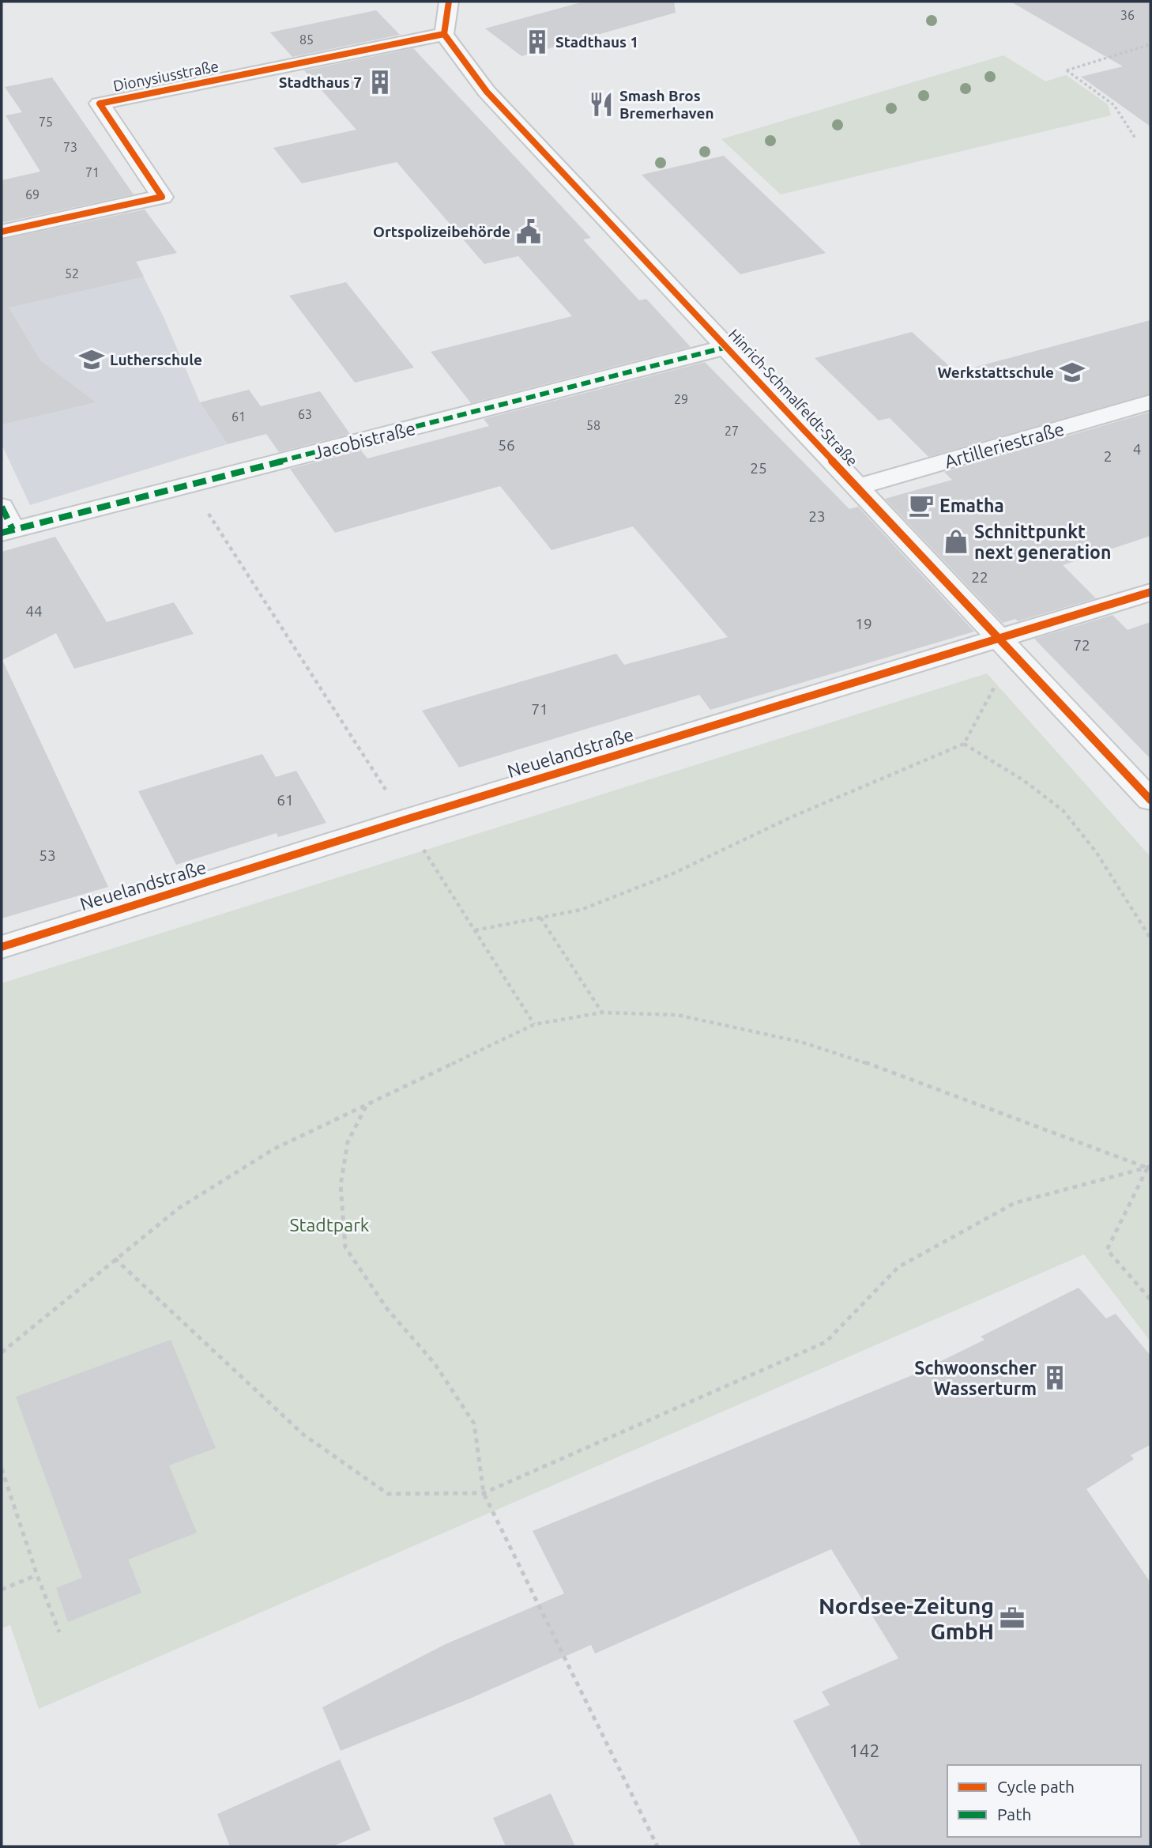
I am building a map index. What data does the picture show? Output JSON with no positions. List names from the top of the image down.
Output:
{
  "streets": {
    "street": [
      "Dionysiusstraße",
      "Hinrich-Schmalfeldt-Straße",
      "Jacobistraße",
      "Artilleriestraße",
      "Neuelandstraße"
    ]
  },
  "crossings": [
    ["Dionysiusstraße", "Hinrich-Schmalfeldt-Straße"],
    ["Hinrich-Schmalfeldt-Straße", "Jacobistraße"],
    ["Hinrich-Schmalfeldt-Straße", "Artilleriestraße"],
    ["Hinrich-Schmalfeldt-Straße", "Neuelandstraße"]
  ],
  "parks": ["Stadtpark"],
  "places": {
    "building": ["Stadthaus 1", "Stadthaus 7", "Schwoonscher Wasserturm"],
    "restaurant": ["Smash Bros Bremerhaven"],
    "public building": ["Ortspolizeibehörde"],
    "school or university": ["Lutherschule", "Werkstattschule"],
    "cafe": ["Ematha"],
    "shop": ["Schnittpunkt next generation"],
    "office": ["Nordsee-Zeitung GmbH"]
  },
  "house_numbers": [
    "36",
    "85",
    "75",
    "73",
    "71",
    "69",
    "52",
    "29",
    "63",
    "61",
    "58",
    "27",
    "56",
    "4",
    "2",
    "25",
    "23",
    "22",
    "44",
    "19",
    "72",
    "71",
    "61",
    "53",
    "142"
  ],
  "legend": ["Cycle path", "Path"]
}
